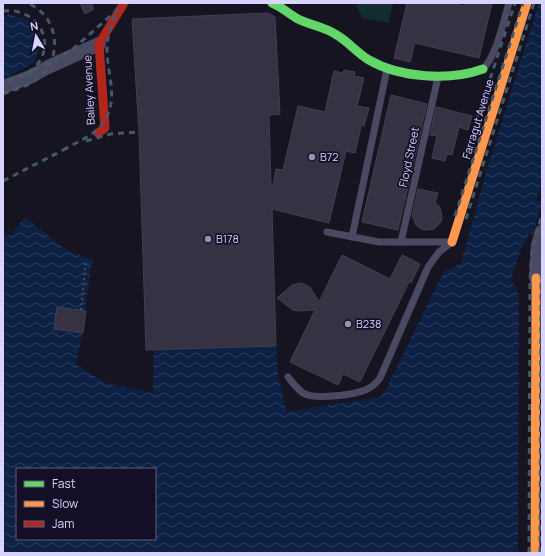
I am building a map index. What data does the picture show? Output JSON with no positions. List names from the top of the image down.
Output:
{
  "streets": {
    "street": ["Bailey Avenue", "Farragut Avenue"],
    "lane": ["Floyd Street"]
  },
  "places": ["B72", "B178", "B238"],
  "legend": ["Fast", "Slow", "Jam"],
  "north": "top"
}
